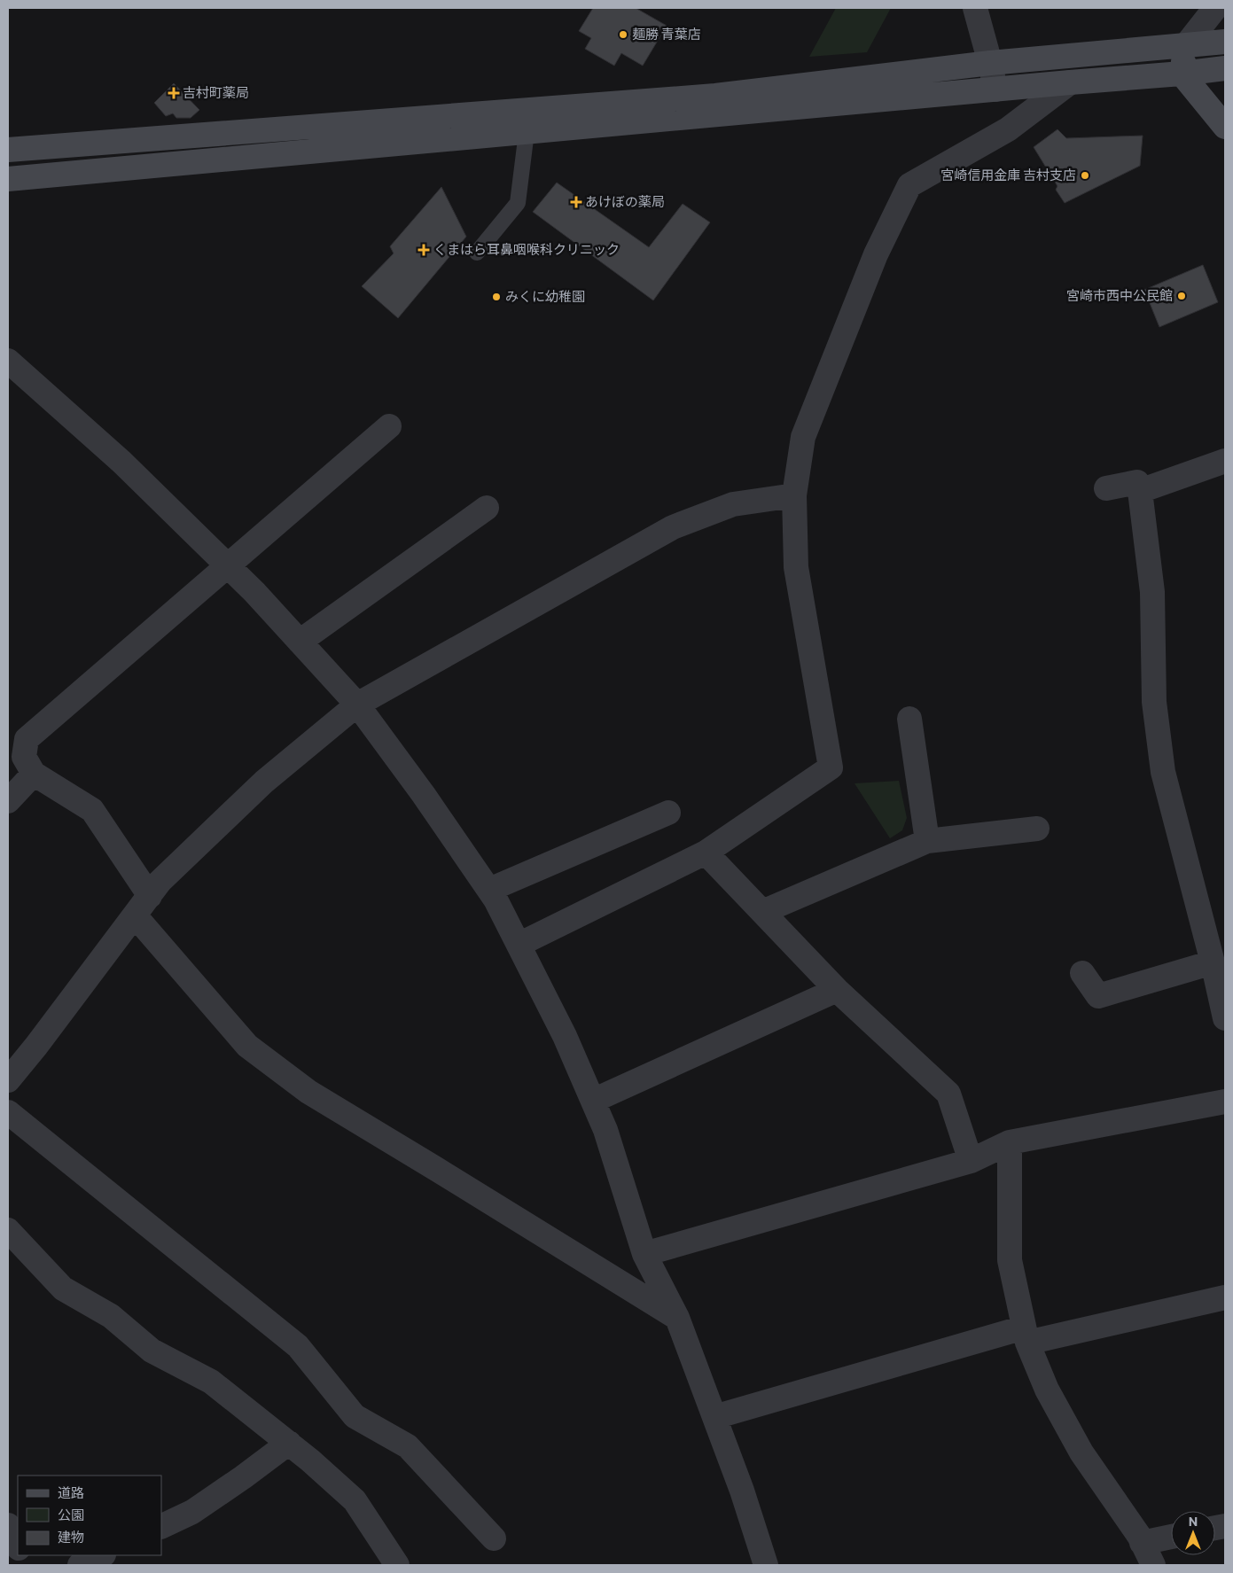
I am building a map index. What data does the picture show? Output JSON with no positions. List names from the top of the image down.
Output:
{
  "places": {
    "other": [
      "麺勝 青葉店",
      "宮崎信用金庫 吉村支店",
      "宮崎市西中公民館",
      "みくに幼稚園"
    ],
    "health": ["吉村町薬局", "あけぼの薬局", "くまはら耳鼻咽喉科クリニック"]
  },
  "legend": ["道路", "公園", "建物"],
  "north": "top"
}
